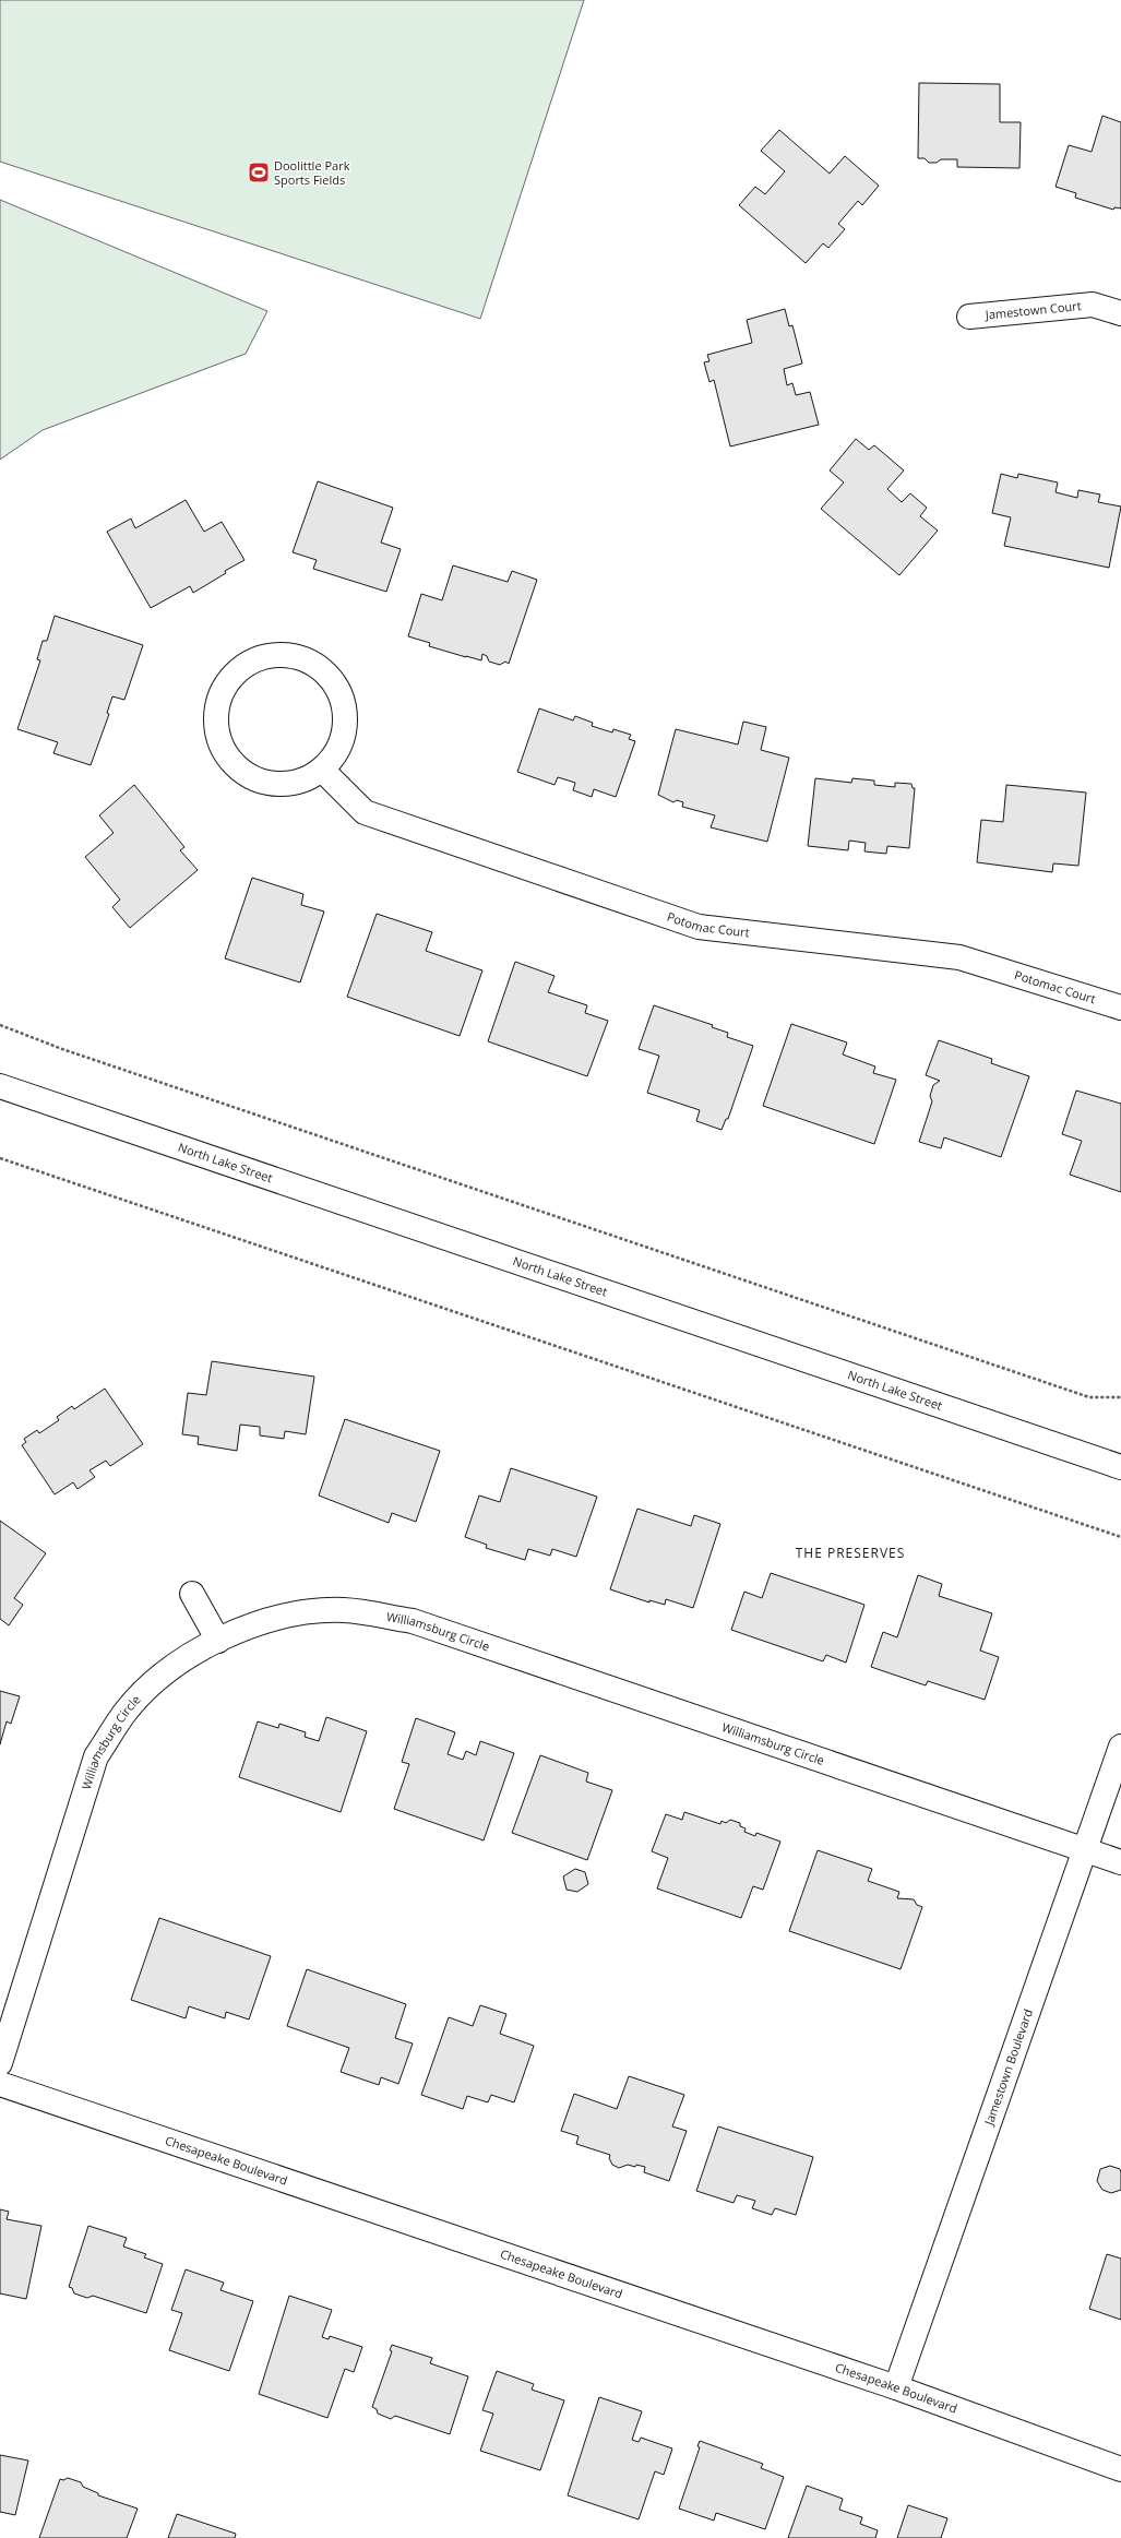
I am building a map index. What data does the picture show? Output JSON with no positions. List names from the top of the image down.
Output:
{
  "streets": {
    "street": [
      "Jamestown Court",
      "Potomac Court",
      "North Lake Street",
      "Williamsburg Circle",
      "Jamestown Boulevard",
      "Chesapeake Boulevard"
    ]
  },
  "crossings": [
    ["Williamsburg Circle", "Jamestown Boulevard"],
    ["Jamestown Boulevard", "Chesapeake Boulevard"]
  ],
  "districts": ["THE PRESERVES"],
  "places": {
    "sports": ["Doolittle Park Sports Fields"]
  }
}
